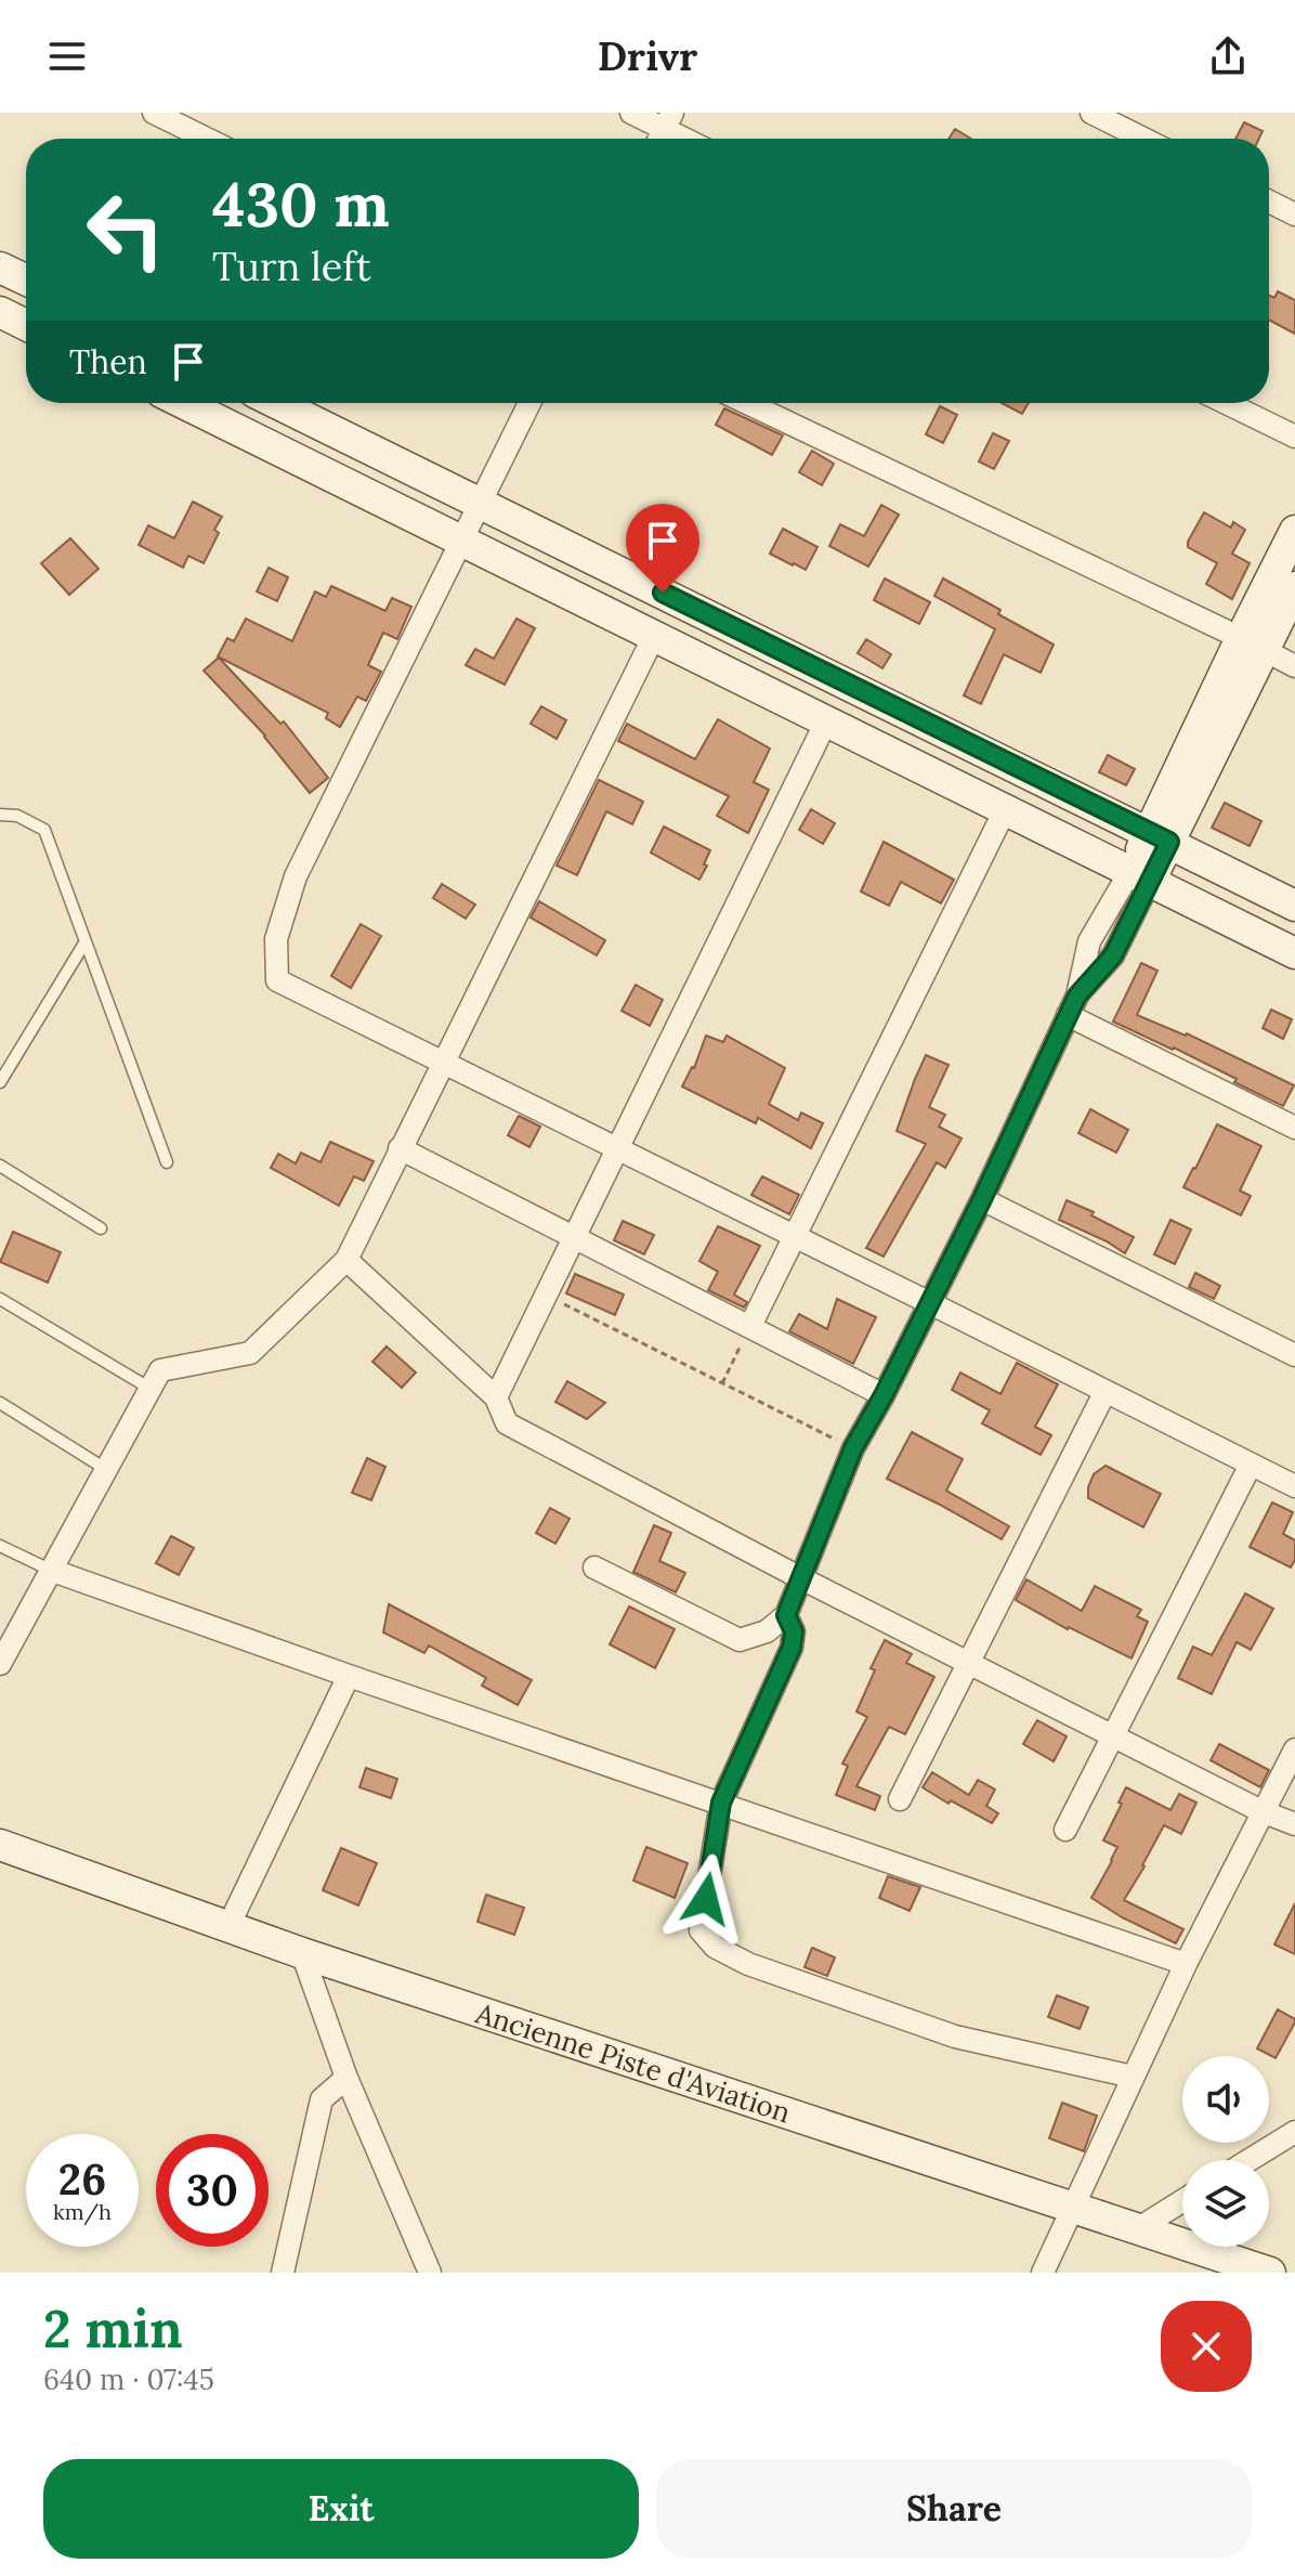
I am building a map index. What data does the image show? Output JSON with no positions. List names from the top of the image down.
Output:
{
  "streets": {
    "street": ["Ancienne Piste d'Aviation"]
  },
  "page": {
    "header": "Drivr",
    "turn": ["430 m", "Turn left"],
    "then": "Then",
    "speed": "26 km/h",
    "limit": "30",
    "heading": ["2 min", "640 m · 07:45"],
    "buttons": ["Exit", "Share"]
  }
}
